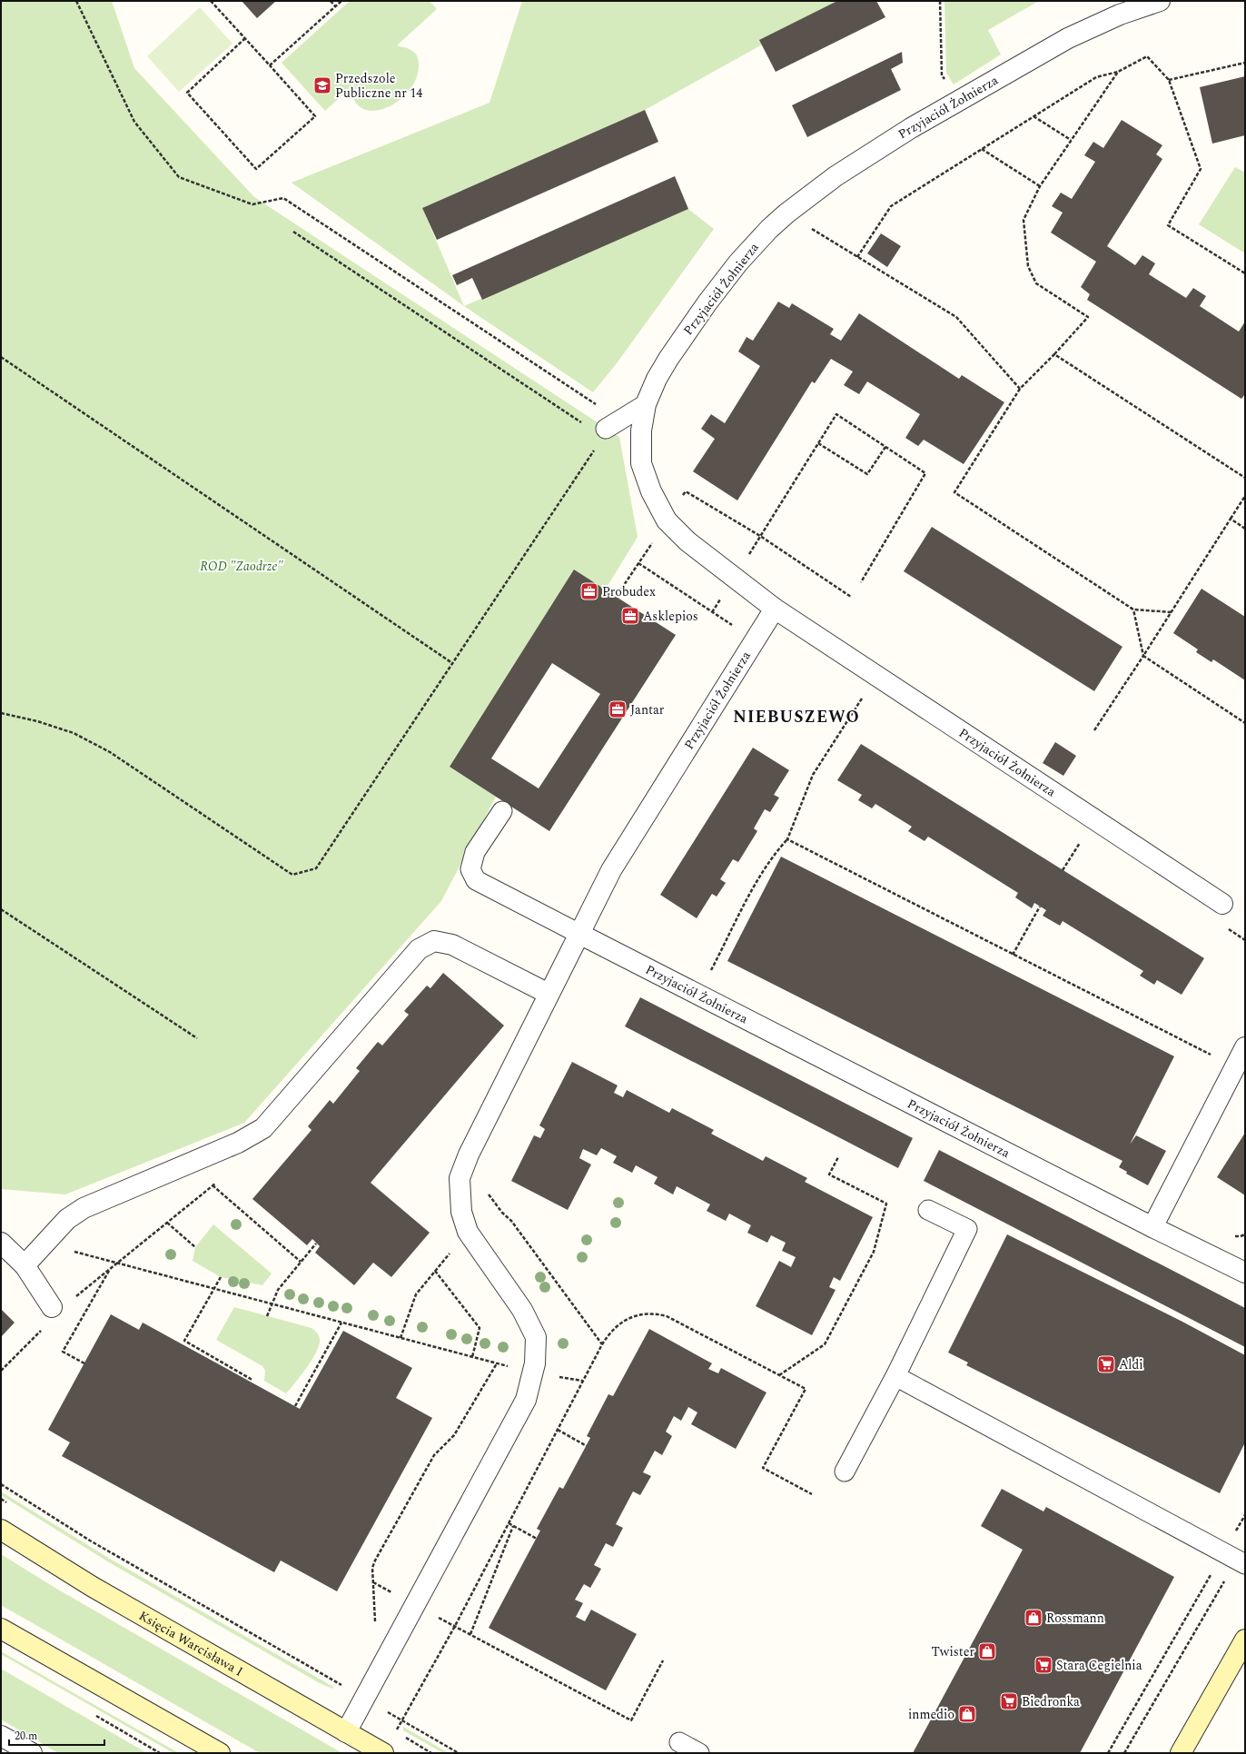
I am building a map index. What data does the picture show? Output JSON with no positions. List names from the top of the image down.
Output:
{
  "streets": {
    "street": ["Przyjaciół Żołnierza", "Księcia Warcisława I"]
  },
  "districts": ["NIEBUSZEWO"],
  "parks": ["ROD \"Zaodrze\""],
  "places": {
    "school or university": ["Przedszole Publiczne nr 14"],
    "office": ["Probudex", "Asklepios", "Jantar"],
    "supermarket": ["Aldi", "Stara Cegielnia", "Biedronka"],
    "shop": ["Rossmann", "Twister", "inmedio"]
  },
  "scale_bar": "20 m"
}
